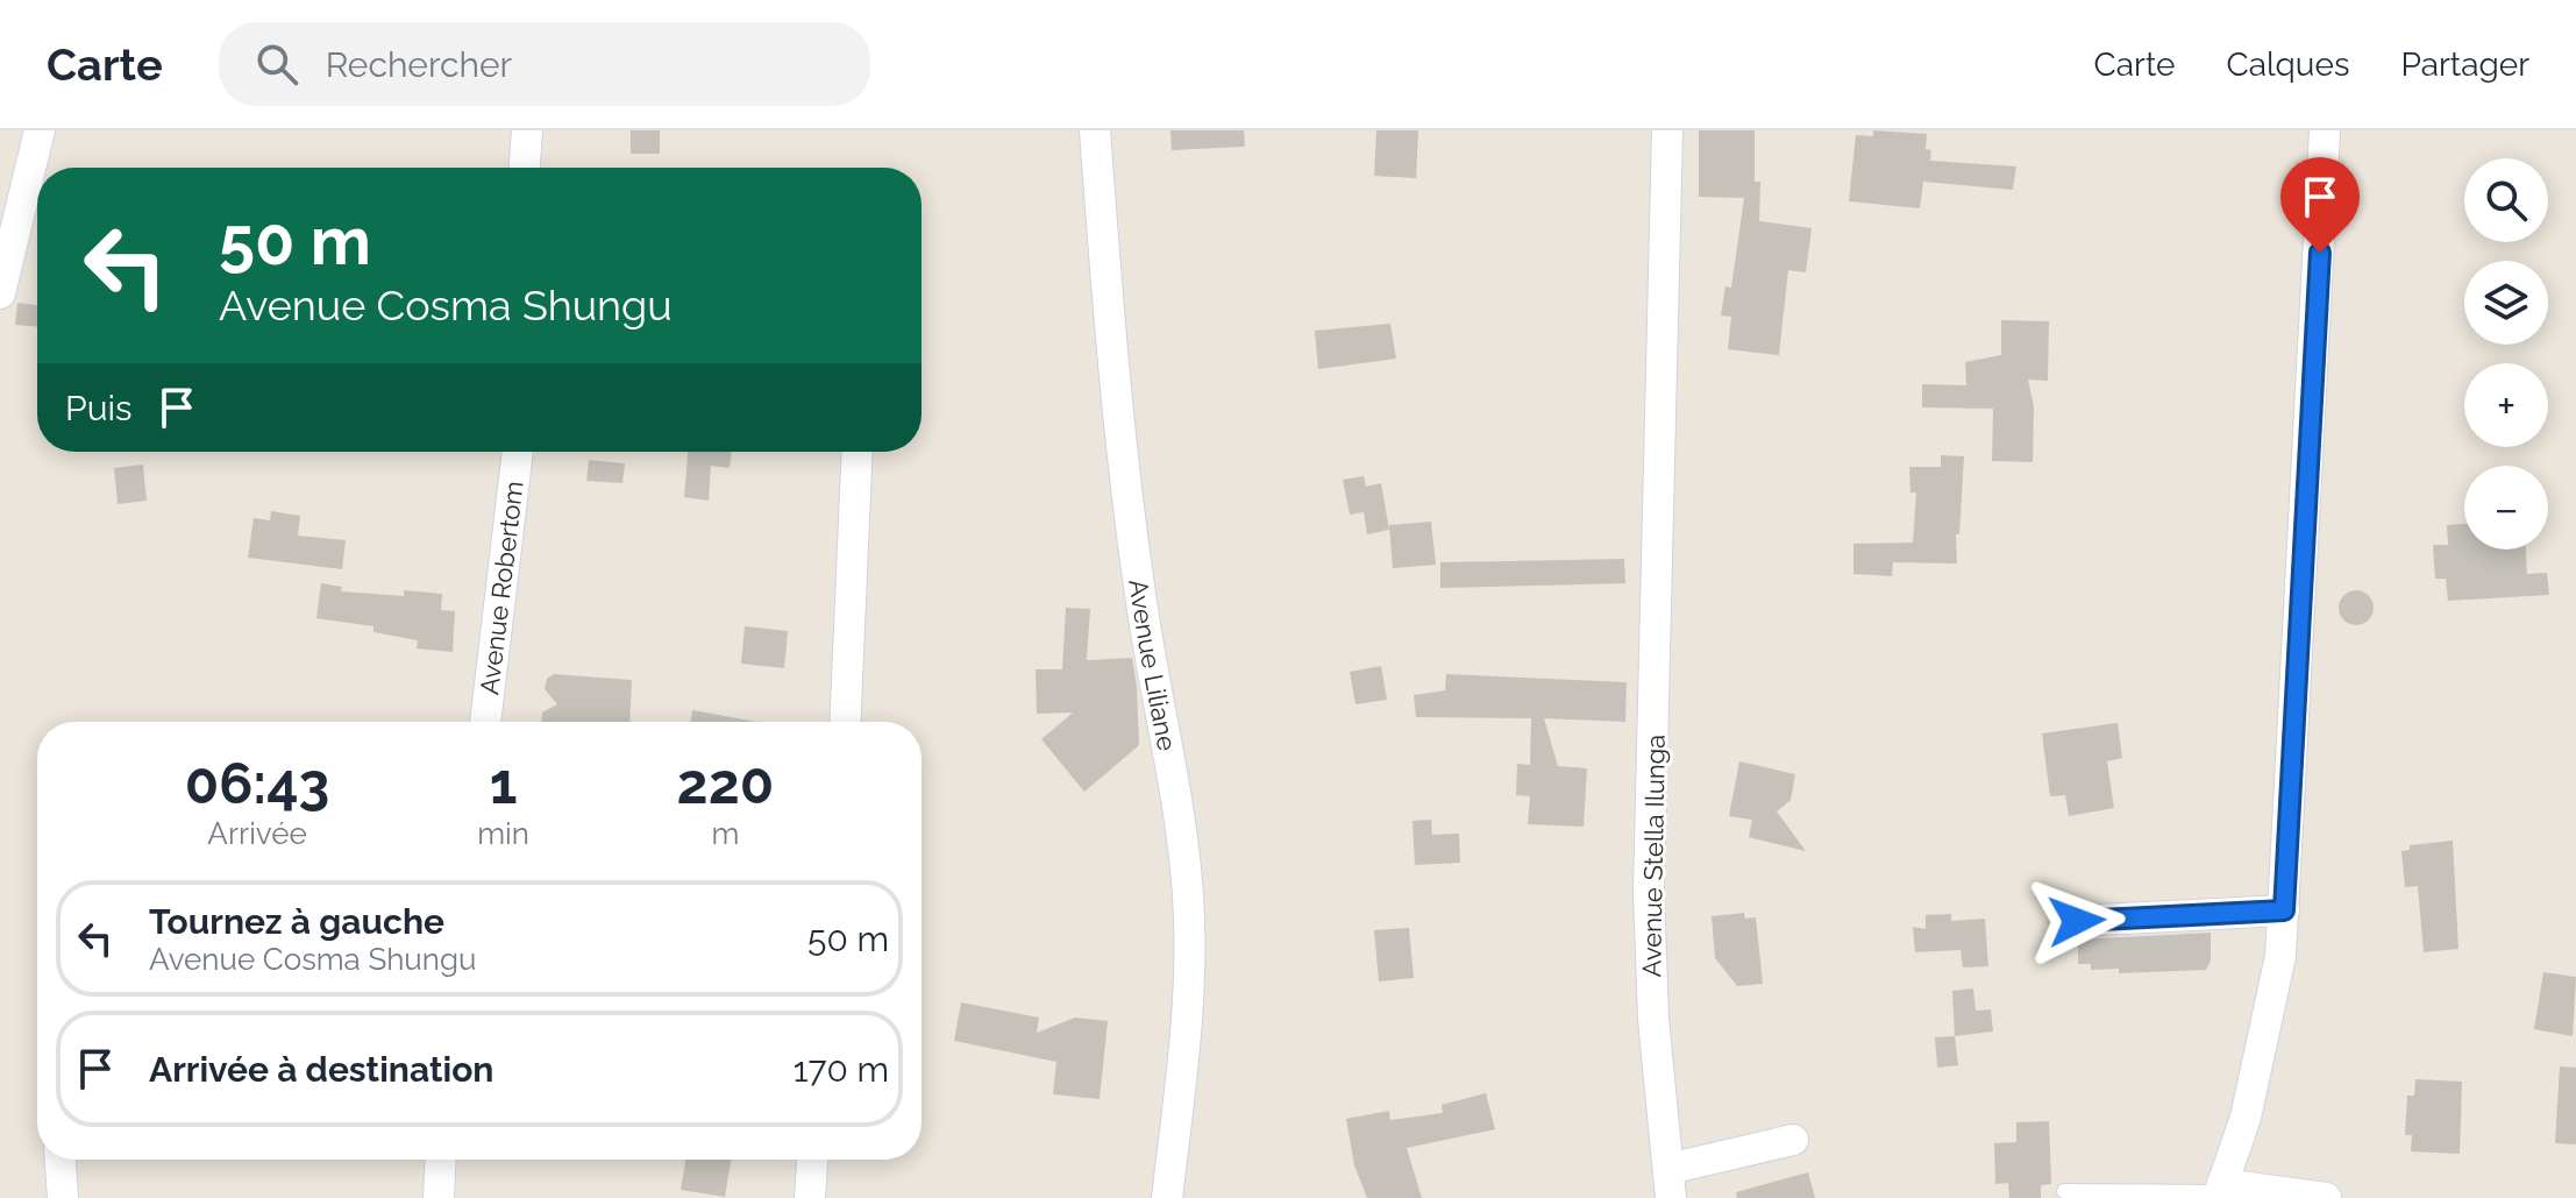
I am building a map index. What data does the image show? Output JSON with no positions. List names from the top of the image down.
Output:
{
  "streets": {
    "street": ["Avenue Robertom", "Avenue Liliane", "Avenue Stella Ilunga"]
  },
  "page": {
    "header": "Carte",
    "search": "Rechercher",
    "nav": ["Carte", "Calques", "Partager"],
    "map_buttons": ["+", "−"],
    "turn": ["50 m", "Avenue Cosma Shungu"],
    "then": "Puis",
    "eta": [
      "06:43",
      "Arrivée",
      "1",
      "min",
      "220",
      "m"
    ],
    "list": [
      {
        "name": "Tournez à gauche",
        "note": "Avenue Cosma Shungu",
        "value": "50 m"
      },
      {
        "name": "Arrivée à destination",
        "value": "170 m"
      }
    ]
  }
}
